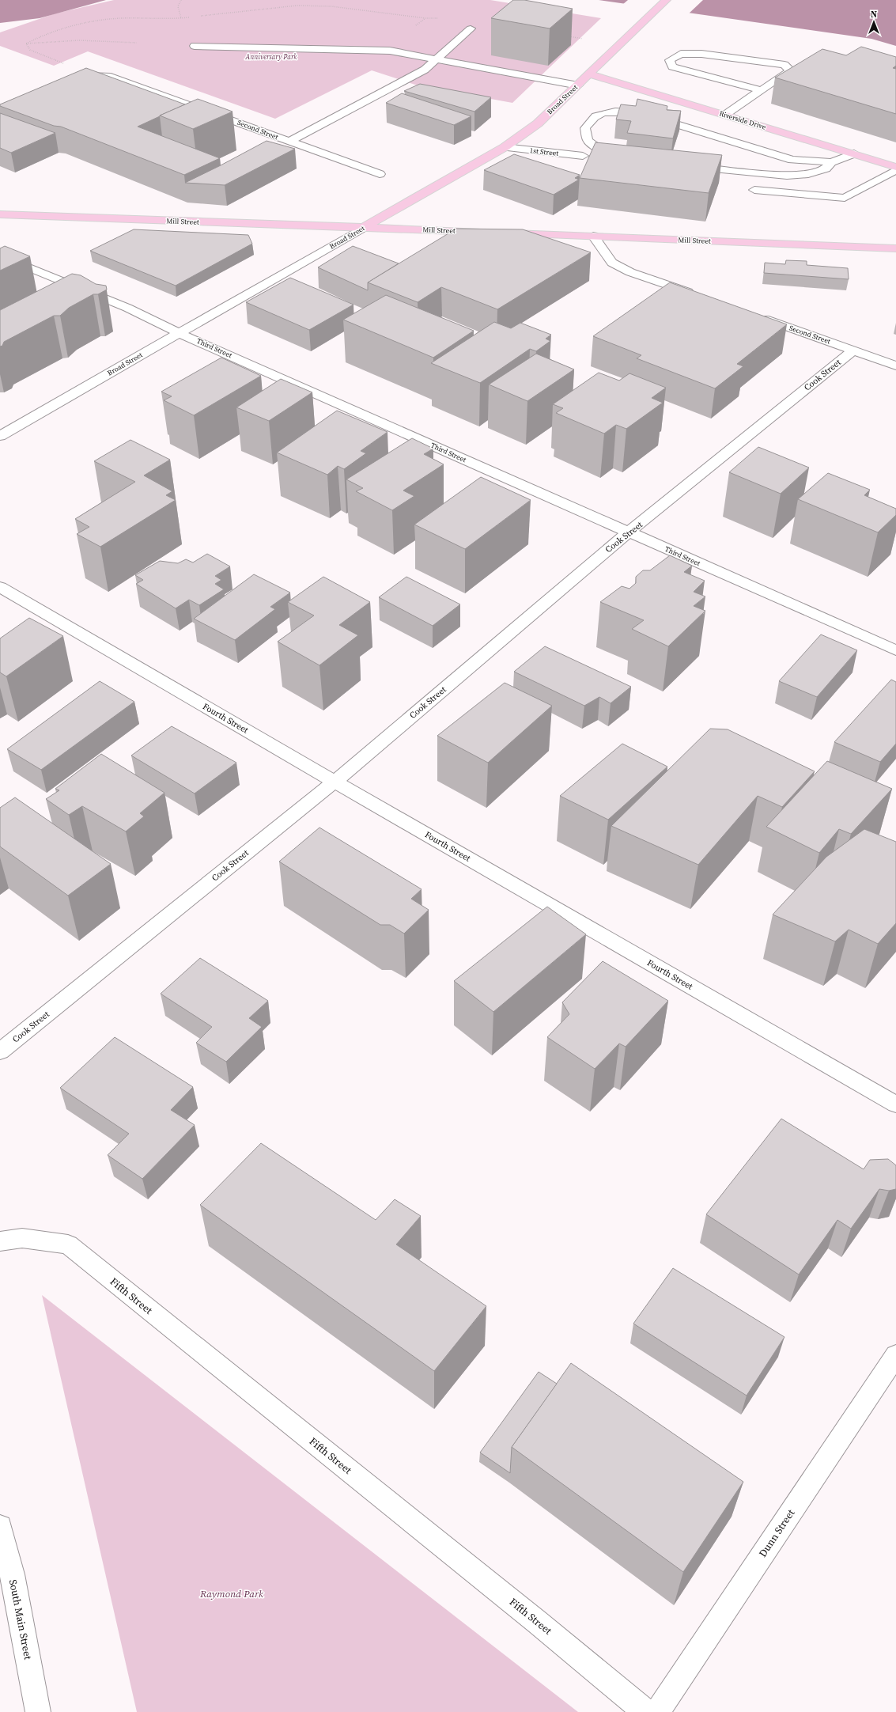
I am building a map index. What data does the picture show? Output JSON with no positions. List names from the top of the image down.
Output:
{
  "streets": {
    "main road": ["Broad Street", "Riverside Drive", "Mill Street"],
    "street": [
      "Second Street",
      "1st Street",
      "Third Street",
      "Cook Street",
      "Fourth Street",
      "Fifth Street",
      "Dunn Street",
      "South Main Street"
    ]
  },
  "crossings": [
    ["Broad Street", "Riverside Drive"],
    ["Broad Street", "1st Street"],
    ["Broad Street", "Mill Street"],
    ["Broad Street", "Third Street"],
    ["Second Street", "Cook Street"],
    ["Third Street", "Cook Street"],
    ["Cook Street", "Fourth Street"]
  ],
  "parks": ["Anniversary Park", "Raymond Park"],
  "north": "top"
}
